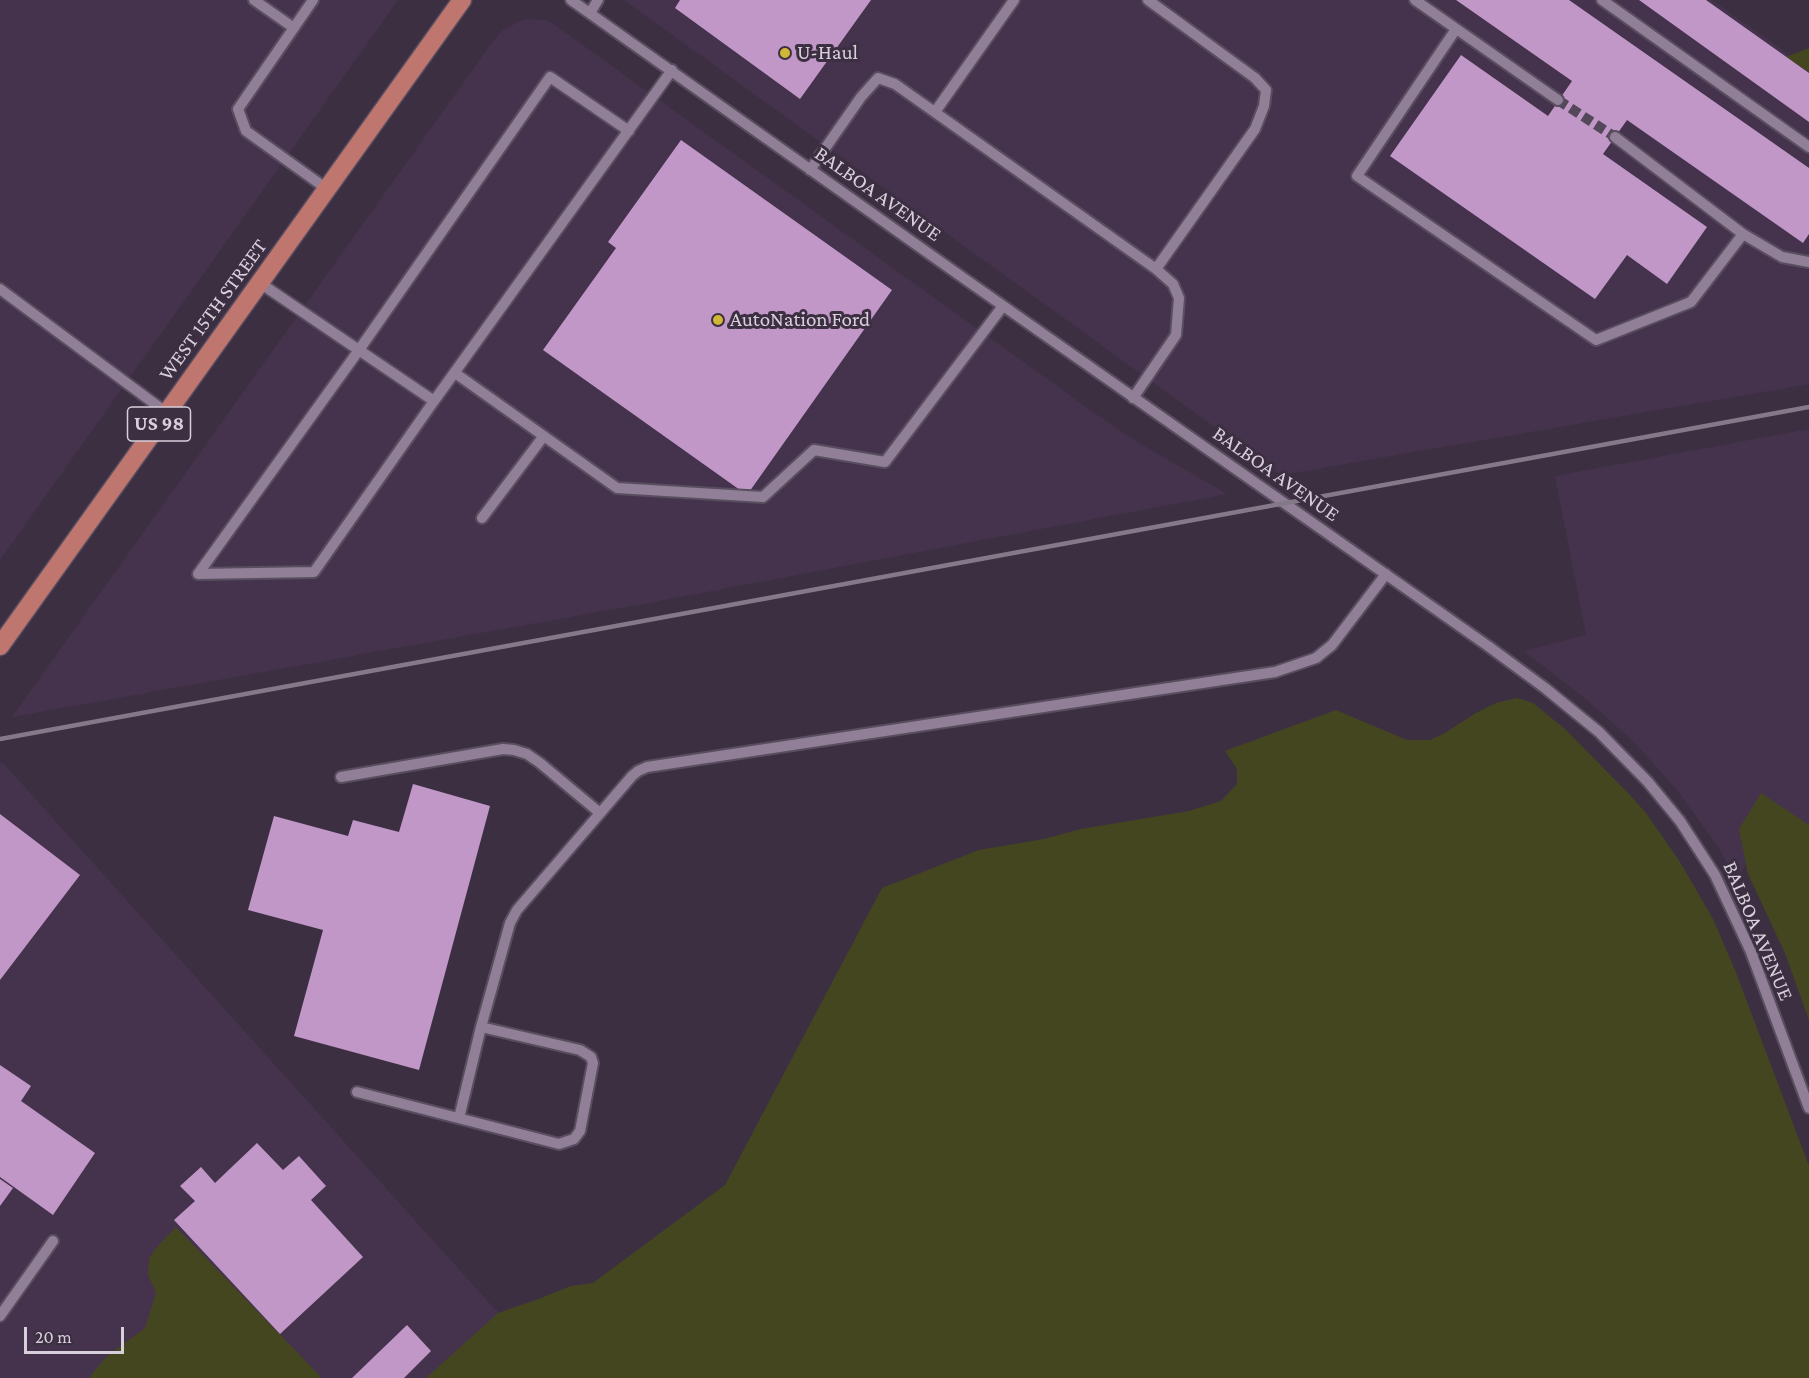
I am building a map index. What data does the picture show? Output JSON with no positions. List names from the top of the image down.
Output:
{
  "streets": {
    "highway": ["WEST 15TH STREET", "US 98"],
    "street": ["BALBOA AVENUE"]
  },
  "places": ["U-Haul", "AutoNation Ford"],
  "scale_bar": "20 m"
}
